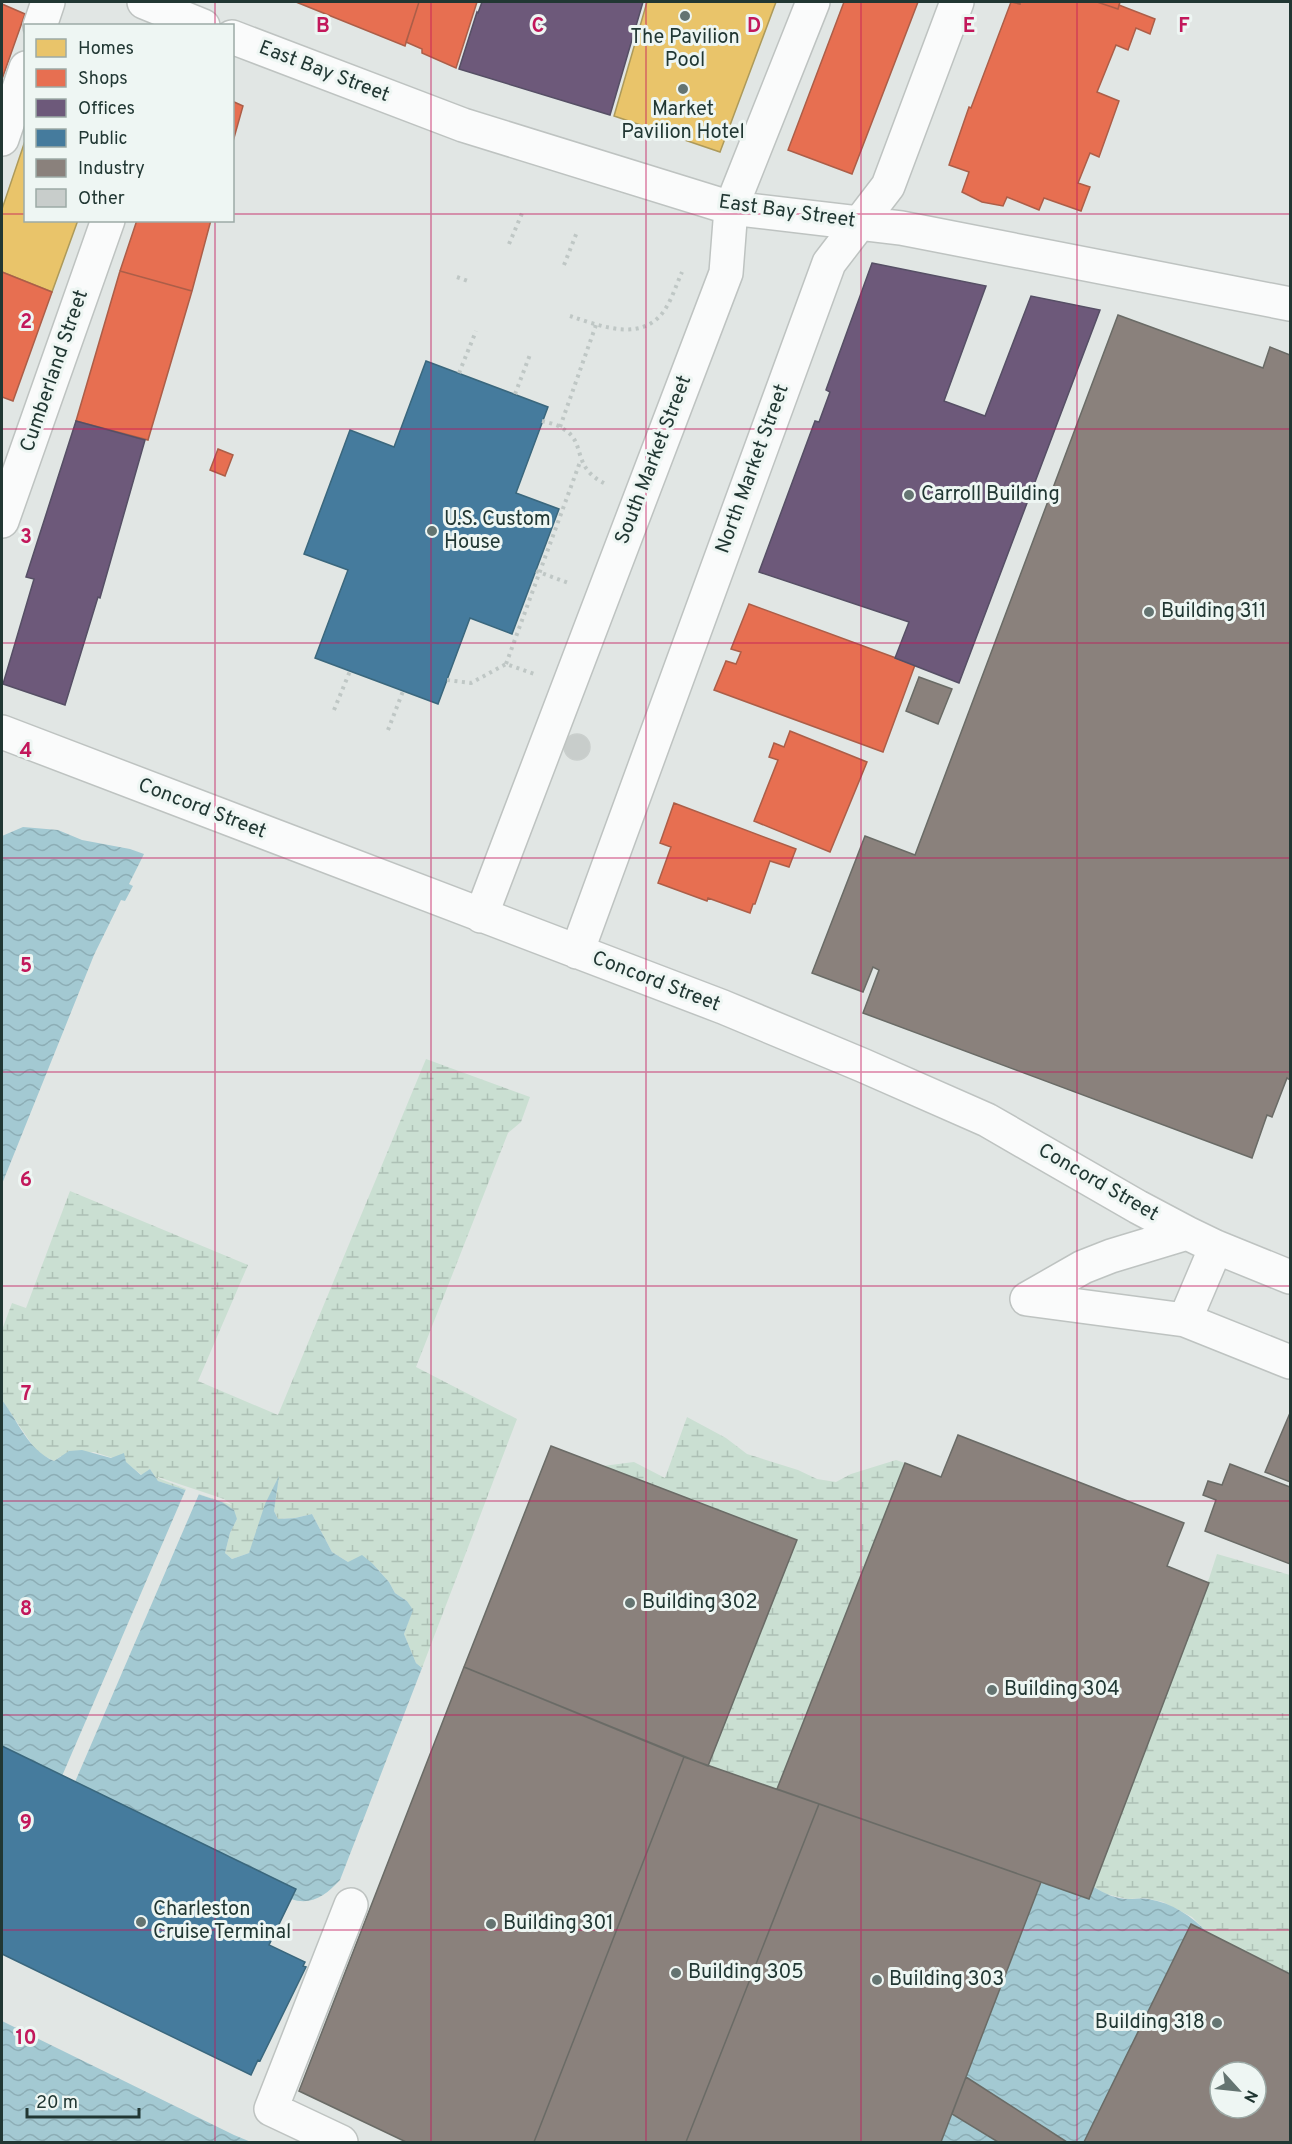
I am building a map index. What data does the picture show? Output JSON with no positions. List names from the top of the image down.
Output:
{
  "streets": {
    "street": [
      "East Bay Street",
      "Cumberland Street",
      "South Market Street",
      "North Market Street",
      "Concord Street"
    ]
  },
  "crossings": [
    ["East Bay Street", "South Market Street"],
    ["East Bay Street", "North Market Street"],
    ["South Market Street", "Concord Street"],
    ["North Market Street", "Concord Street"]
  ],
  "places": [
    "The Pavilion Pool",
    "Market Pavilion Hotel",
    "Carroll Building",
    "U.S. Custom House",
    "Building 311",
    "Building 302",
    "Building 304",
    "Charleston Cruise Terminal",
    "Building 301",
    "Building 305",
    "Building 303",
    "Building 318"
  ],
  "legend": [
    "Homes",
    "Shops",
    "Offices",
    "Public",
    "Industry",
    "Other"
  ],
  "scale_bar": "20 m",
  "north": "bottom right",
  "grid": {
    "columns": [
      "B",
      "C",
      "D",
      "E",
      "F"
    ],
    "rows": [
      "2",
      "3",
      "4",
      "5",
      "6",
      "7",
      "8",
      "9",
      "10"
    ]
  }
}
